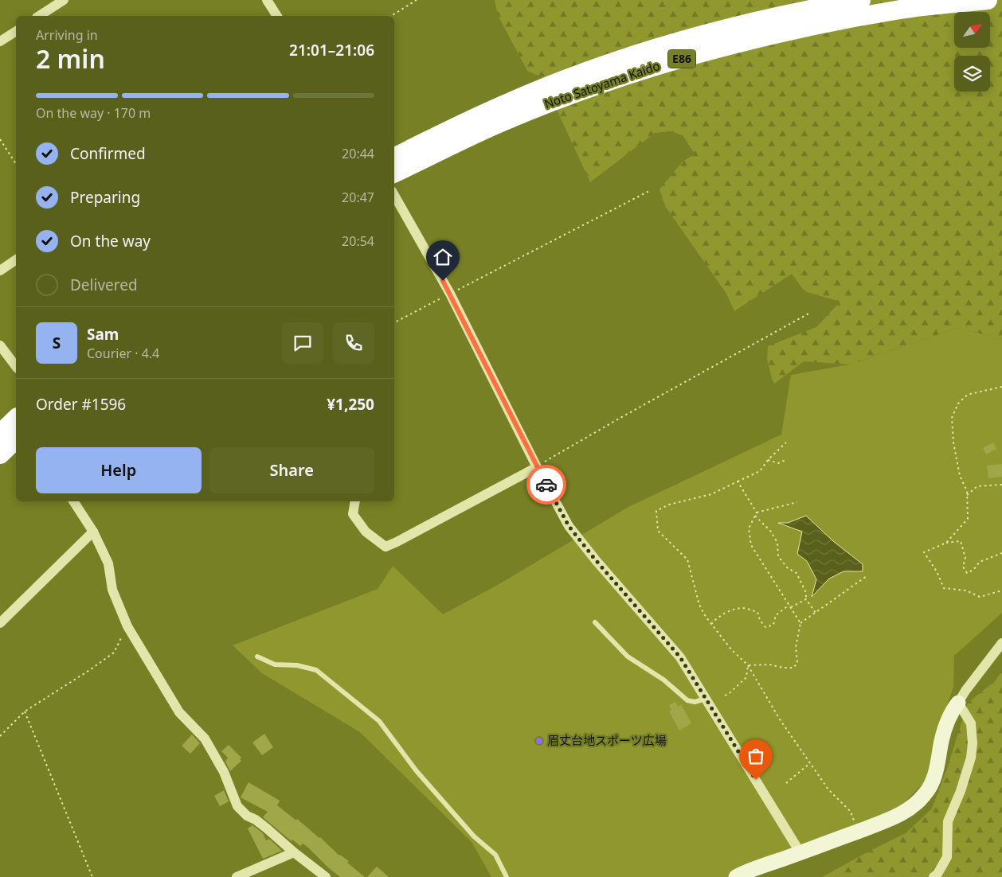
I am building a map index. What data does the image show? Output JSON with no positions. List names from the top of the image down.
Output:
{
  "streets": {
    "highway": ["E86", "Noto Satoyama Kaido"]
  },
  "places": ["眉丈台地スポーツ広場"],
  "north": "top right",
  "page": {
    "heading": ["2 min", "Arriving in", "21:01–21:06"],
    "panel": [
      "Sam",
      "Courier · 4.4",
      "Order #1596",
      "¥1,250"
    ],
    "bar": "On the way · 170 m",
    "list": [
      ["Confirmed", "20:44"],
      ["Preparing", "20:47"],
      ["On the way", "20:54"],
      "Delivered"
    ],
    "round": "S",
    "buttons": ["Help", "Share"]
  }
}
